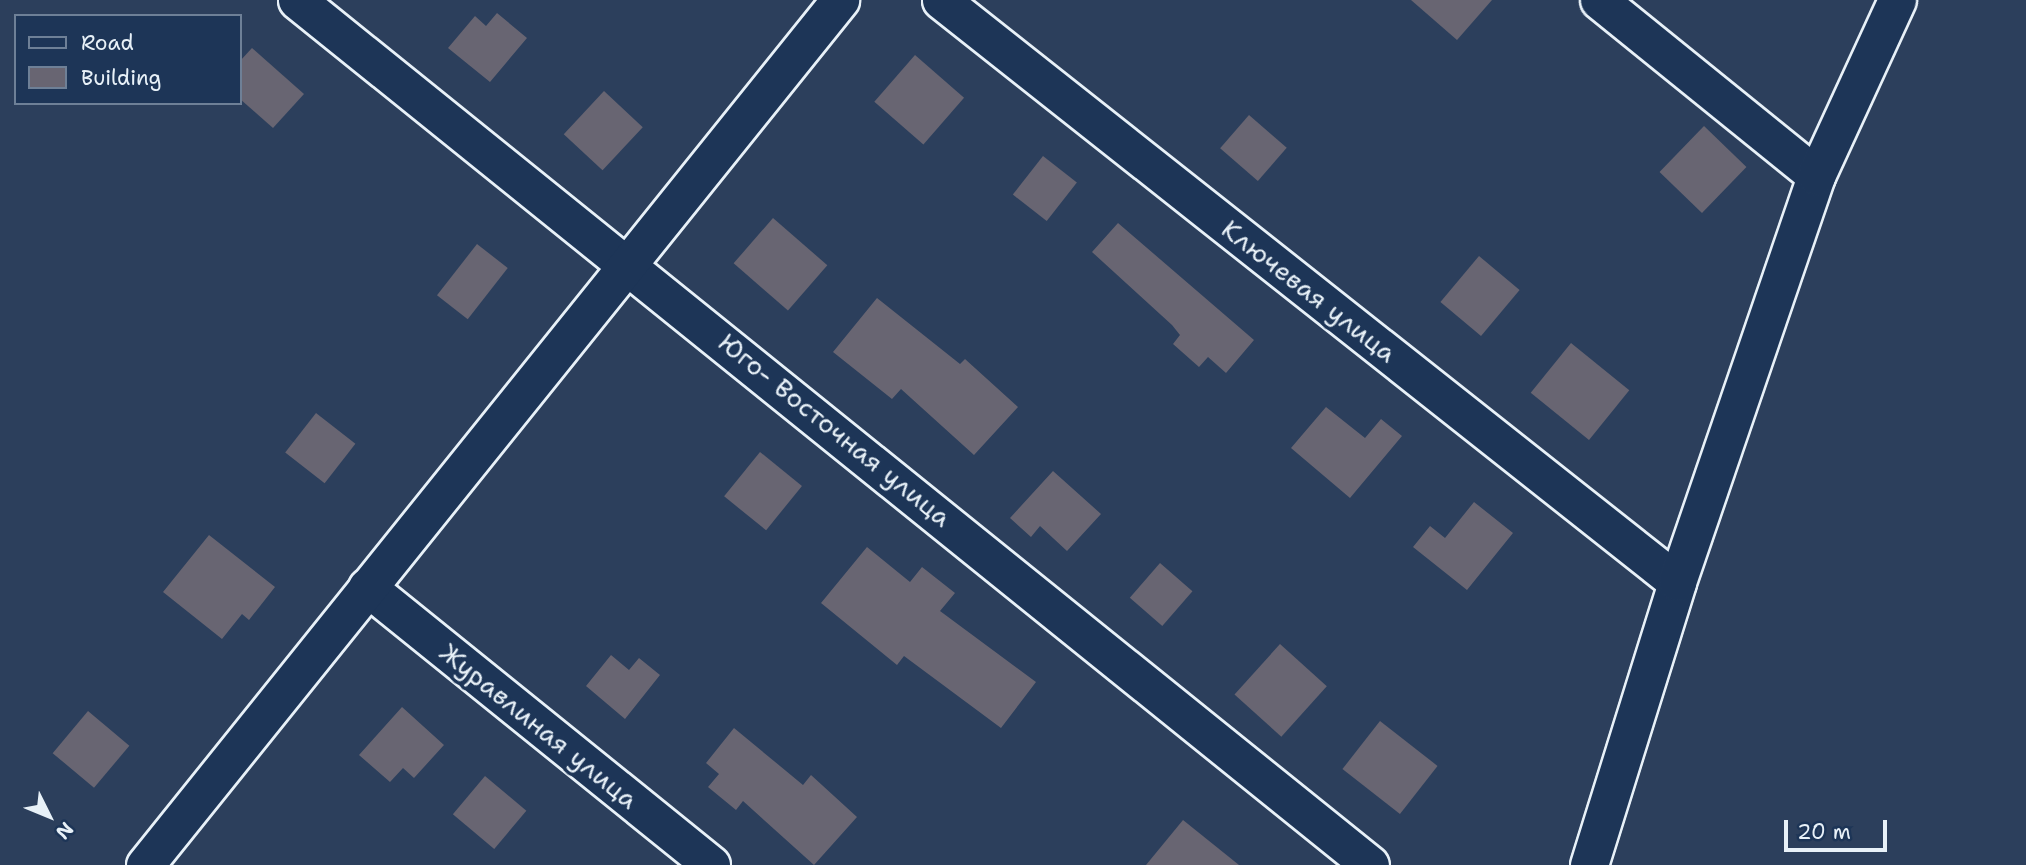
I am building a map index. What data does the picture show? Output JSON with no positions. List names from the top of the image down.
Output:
{
  "streets": {
    "street": ["Ключевая улица", "Юго- Восточная улица", "Журавлиная улица"]
  },
  "legend": ["Road", "Building"],
  "scale_bar": "20 m",
  "north": "bottom right"
}
